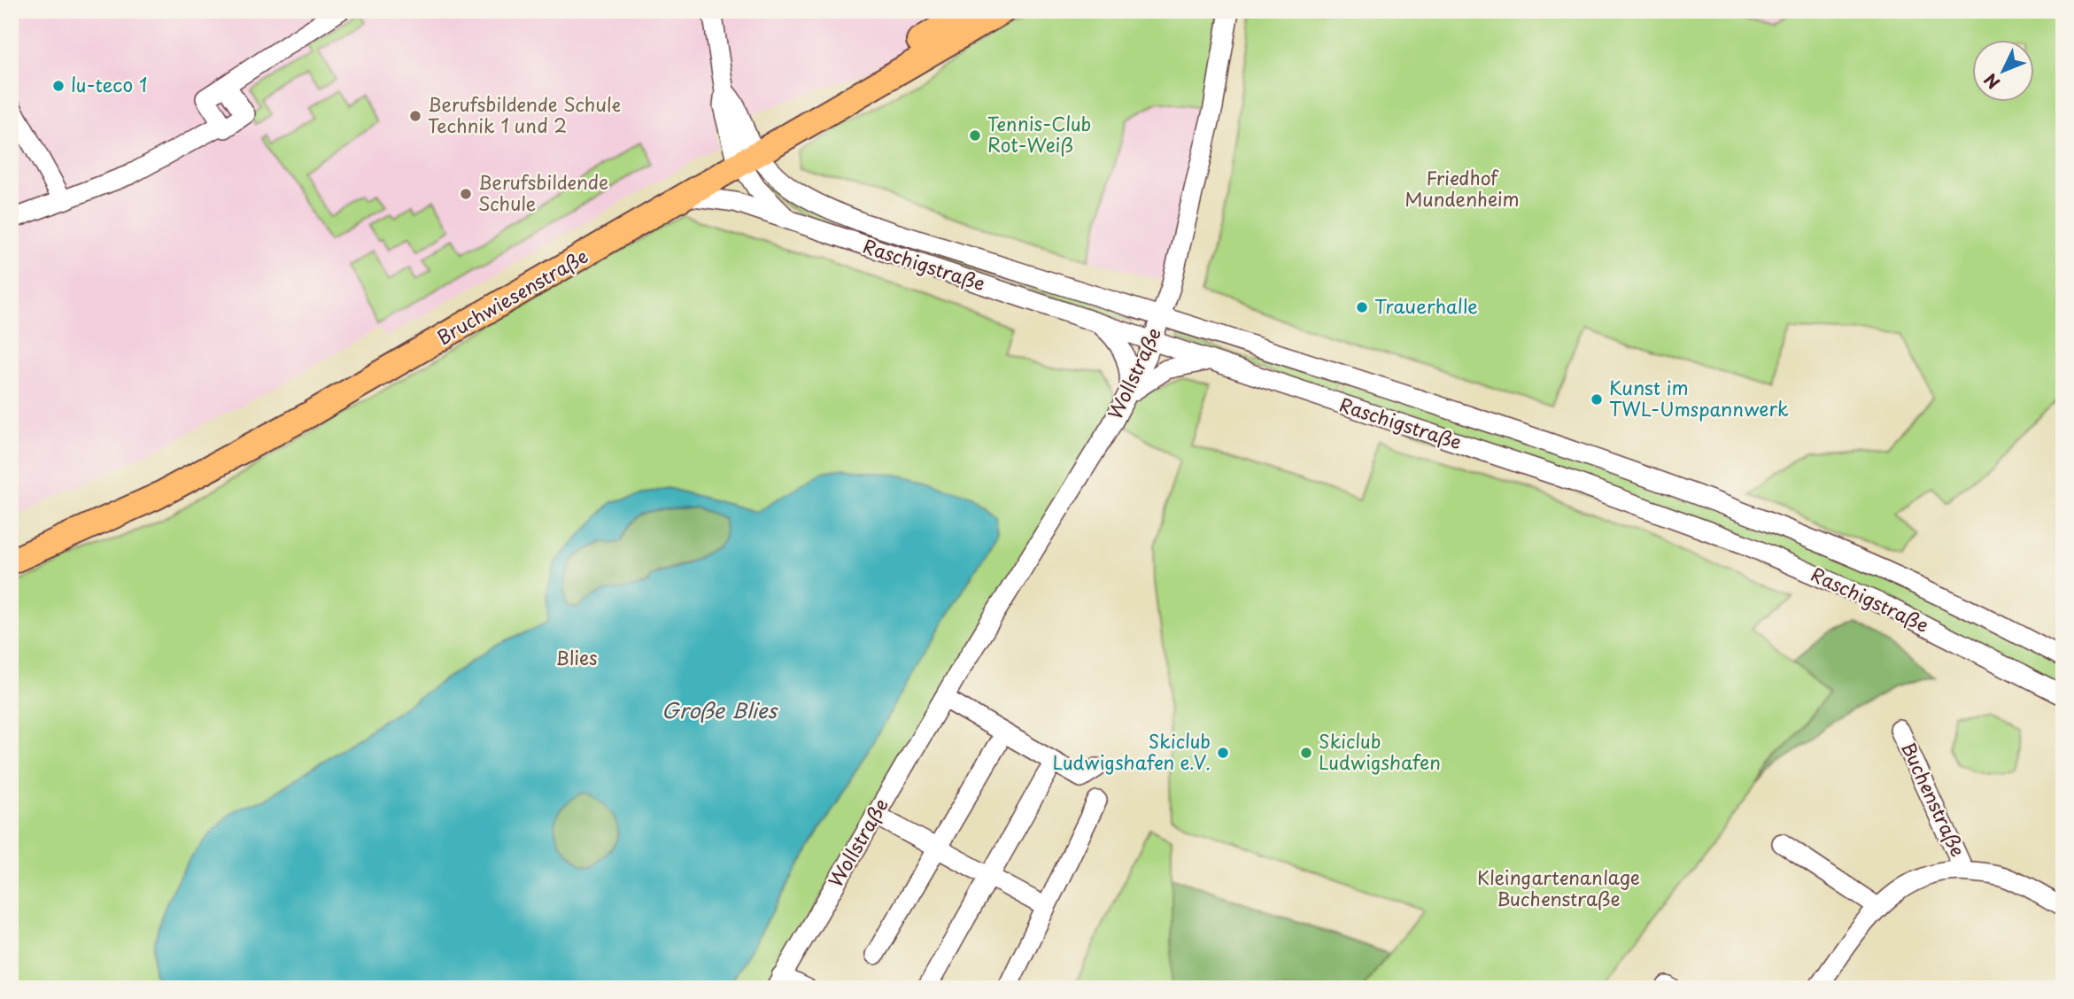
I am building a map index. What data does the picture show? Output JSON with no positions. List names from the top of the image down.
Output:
{
  "streets": {
    "main road": ["Bruchwiesenstraße"],
    "street": ["Raschigstraße", "Wollstraße", "Buchenstraße"]
  },
  "crossings": [
    ["Raschigstraße", "Bruchwiesenstraße"],
    ["Raschigstraße", "Wollstraße"]
  ],
  "water": ["Große Blies"],
  "parks": ["Friedhof Mundenheim", "Blies", "Kleingartenanlage Buchenstraße"],
  "places": [
    "lu-teco 1",
    "Berufsbildende Schule Technik 1 und 2",
    "Tennis-Club Rot-Weiß",
    "Berufsbildende Schule",
    "Trauerhalle",
    "Kunst im TWL-Umspannwerk",
    "Skiclub Ludwigshafen e.V.",
    "Skiclub Ludwigshafen"
  ],
  "north": "bottom left"
}
